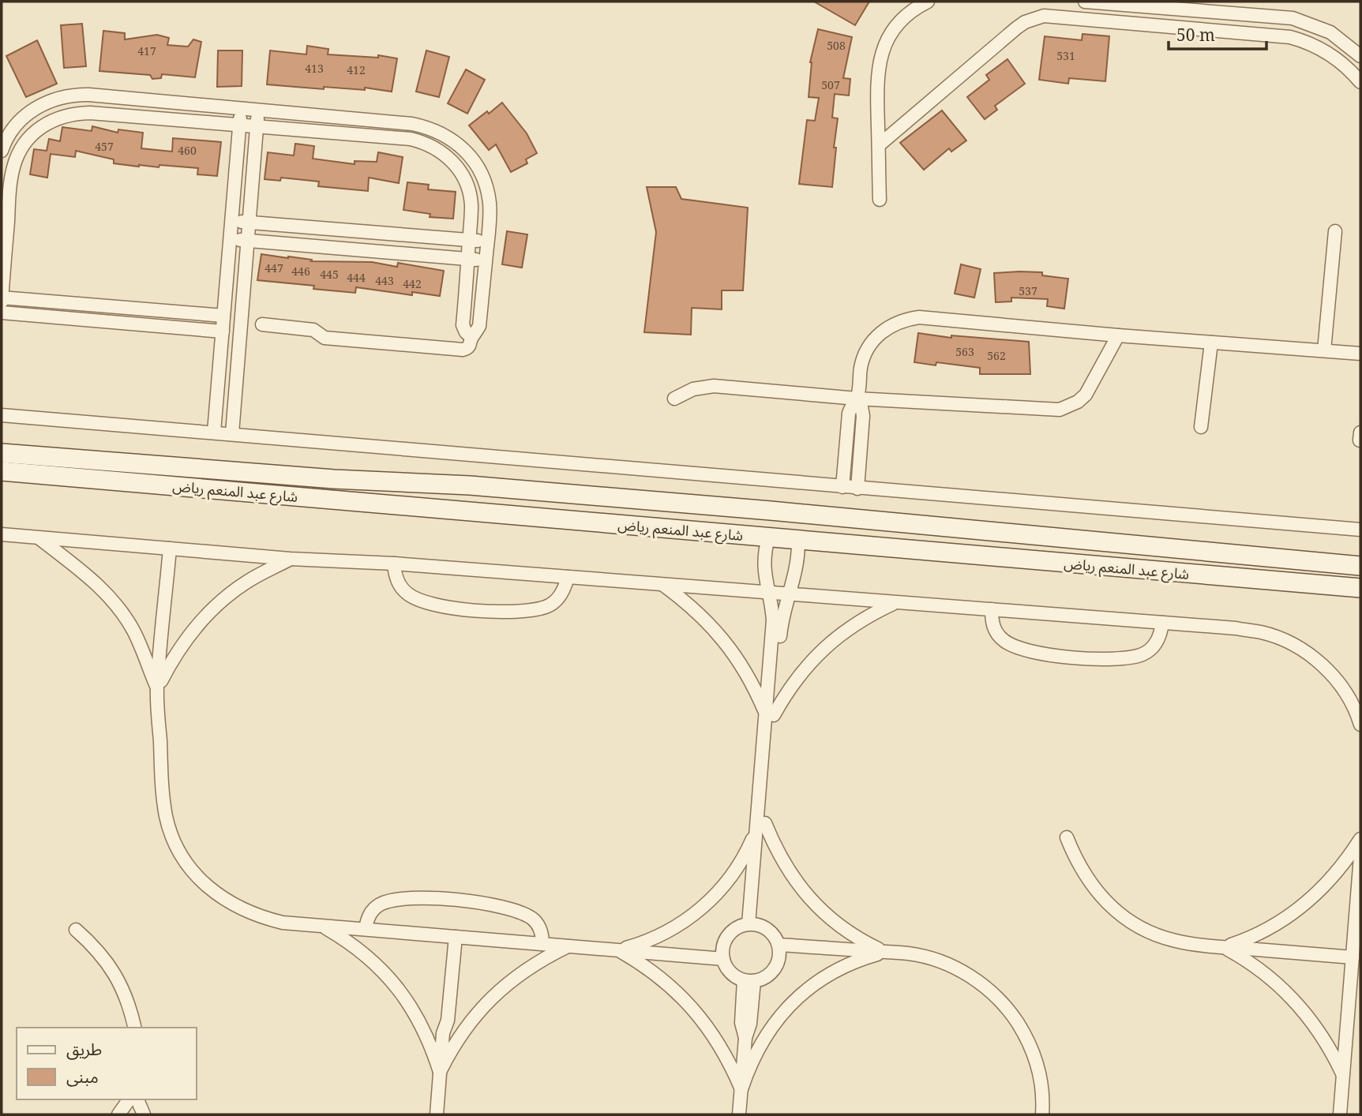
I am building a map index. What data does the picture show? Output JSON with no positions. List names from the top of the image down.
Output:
{
  "streets": {
    "street": ["شارع عبد المنعم رياض"]
  },
  "house_numbers": [
    "508",
    "417",
    "531",
    "413",
    "412",
    "507",
    "457",
    "460",
    "447",
    "446",
    "445",
    "444",
    "443",
    "442",
    "537",
    "563",
    "562"
  ],
  "legend": ["طريق", "مبنى"],
  "scale_bar": "50 m"
}
